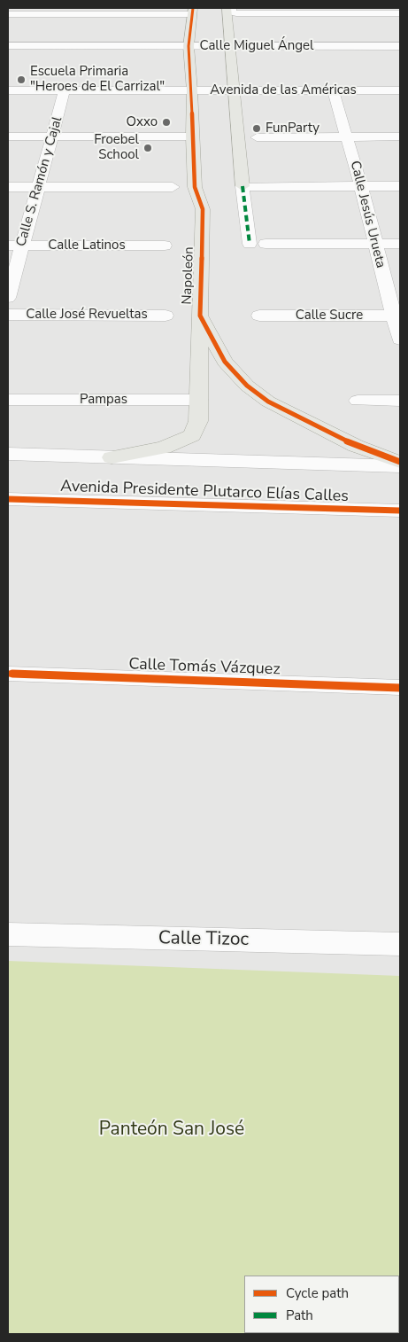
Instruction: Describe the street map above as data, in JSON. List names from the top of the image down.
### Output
{
  "streets": {
    "main road": ["Napoleón"],
    "street": [
      "Calle Miguel Ángel",
      "Avenida de las Américas",
      "Calle S. Ramón y Cajal",
      "Calle Jesús Urueta",
      "Calle Latinos",
      "Calle José Revueltas",
      "Calle Sucre",
      "Pampas",
      "Avenida Presidente Plutarco Elías Calles",
      "Calle Tomás Vázquez",
      "Calle Tizoc"
    ]
  },
  "crossings": [
    ["Calle Miguel Ángel", "Napoleón"],
    ["Avenida de las Américas", "Calle S. Ramón y Cajal"],
    ["Avenida de las Américas", "Calle Jesús Urueta"],
    ["Avenida de las Américas", "Napoleón"],
    ["Calle S. Ramón y Cajal", "Calle Latinos"],
    ["Calle Jesús Urueta", "Calle Sucre"]
  ],
  "parks": ["Panteón San José"],
  "places": [
    "Escuela Primaria \"Heroes de El Carrizal\"",
    "Oxxo",
    "FunParty",
    "Froebel School"
  ],
  "legend": ["Cycle path", "Path"]
}
